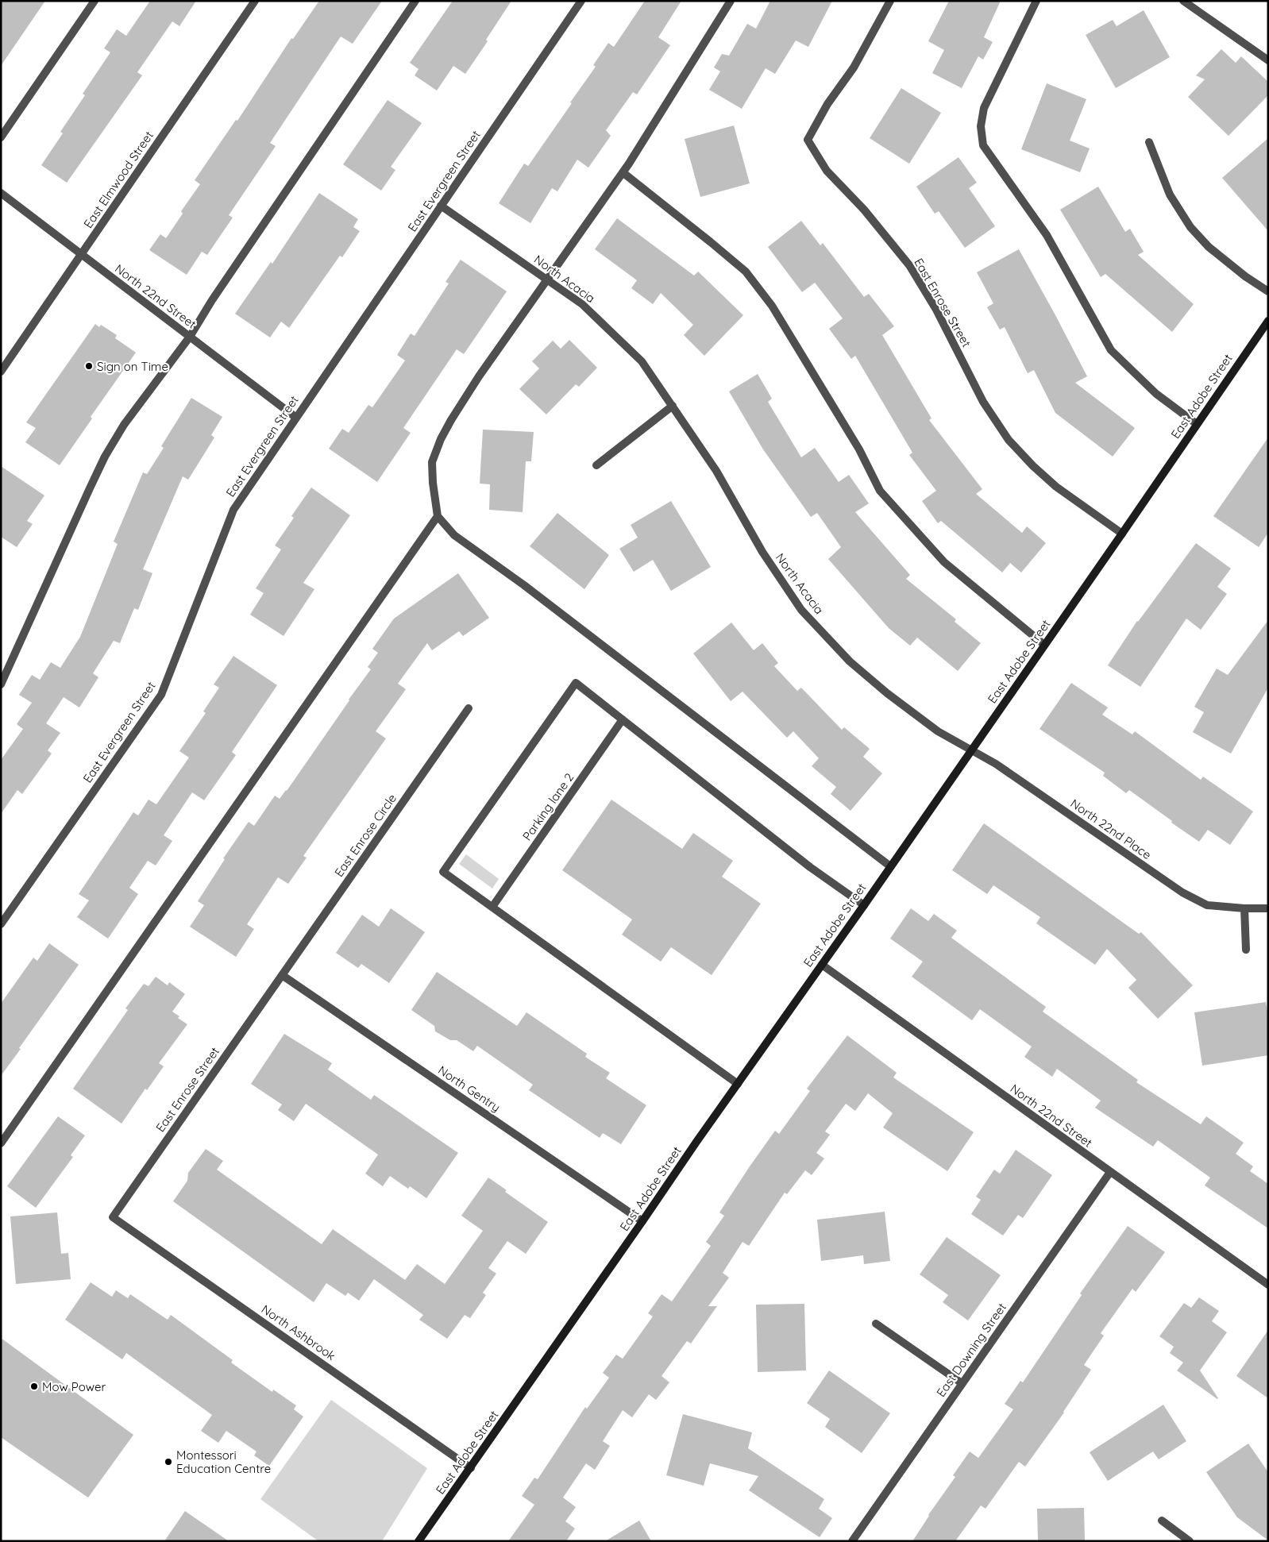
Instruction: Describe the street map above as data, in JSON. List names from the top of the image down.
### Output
{
  "streets": {
    "street": [
      "East Elmwood Street",
      "East Evergreen Street",
      "North Acacia",
      "North 22nd Street",
      "East Enrose Street",
      "East Adobe Street",
      "Parking lane 2",
      "North 22nd Place",
      "East Enrose Circle",
      "North Gentry",
      "North Ashbrook",
      "East Downing Street"
    ]
  },
  "crossings": [
    ["East Elmwood Street", "North 22nd Street"],
    ["East Evergreen Street", "North Acacia"],
    ["East Evergreen Street", "North 22nd Street"],
    ["North Acacia", "East Adobe Street"],
    ["North Acacia", "North 22nd Place"],
    ["North 22nd Street", "East Adobe Street"],
    ["North 22nd Street", "East Downing Street"],
    ["East Enrose Street", "East Adobe Street"],
    ["East Enrose Street", "East Enrose Circle"],
    ["East Enrose Street", "North Gentry"],
    ["East Enrose Street", "North Ashbrook"],
    ["East Adobe Street", "North 22nd Place"],
    ["East Adobe Street", "North Gentry"],
    ["East Adobe Street", "North Ashbrook"],
    ["East Enrose Circle", "North Gentry"]
  ],
  "places": ["Sign on Time", "Mow Power", "Montessori Education Centre"]
}
